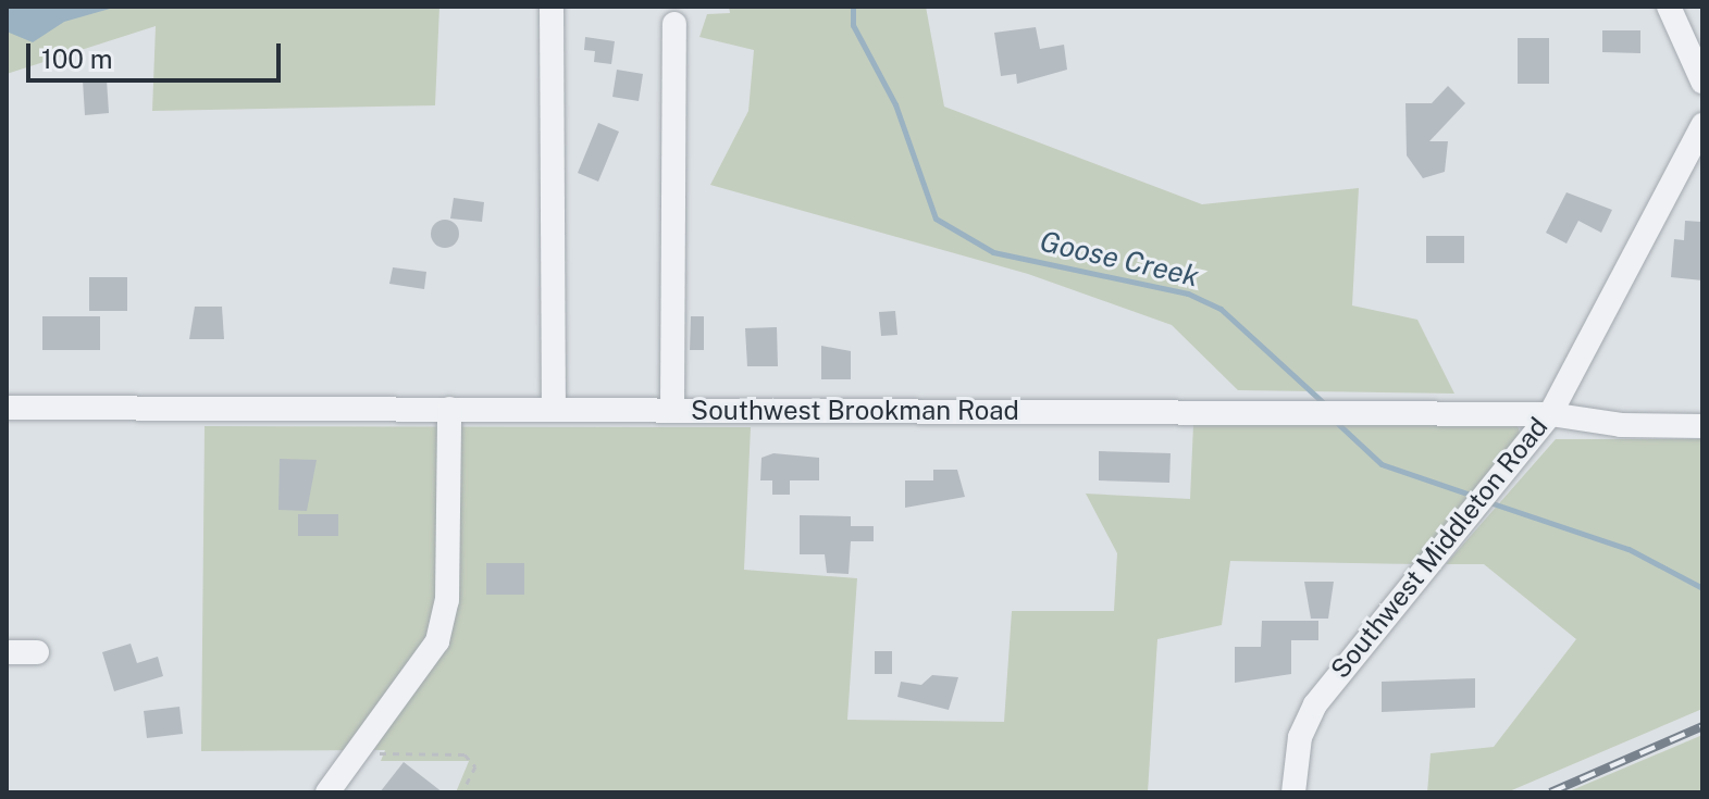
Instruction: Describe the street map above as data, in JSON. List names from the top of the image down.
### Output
{
  "streets": {
    "street": ["Southwest Brookman Road", "Southwest Middleton Road"]
  },
  "crossings": [
    ["Southwest Brookman Road", "Southwest Middleton Road"]
  ],
  "water": ["Goose Creek"],
  "scale_bar": "100 m"
}
